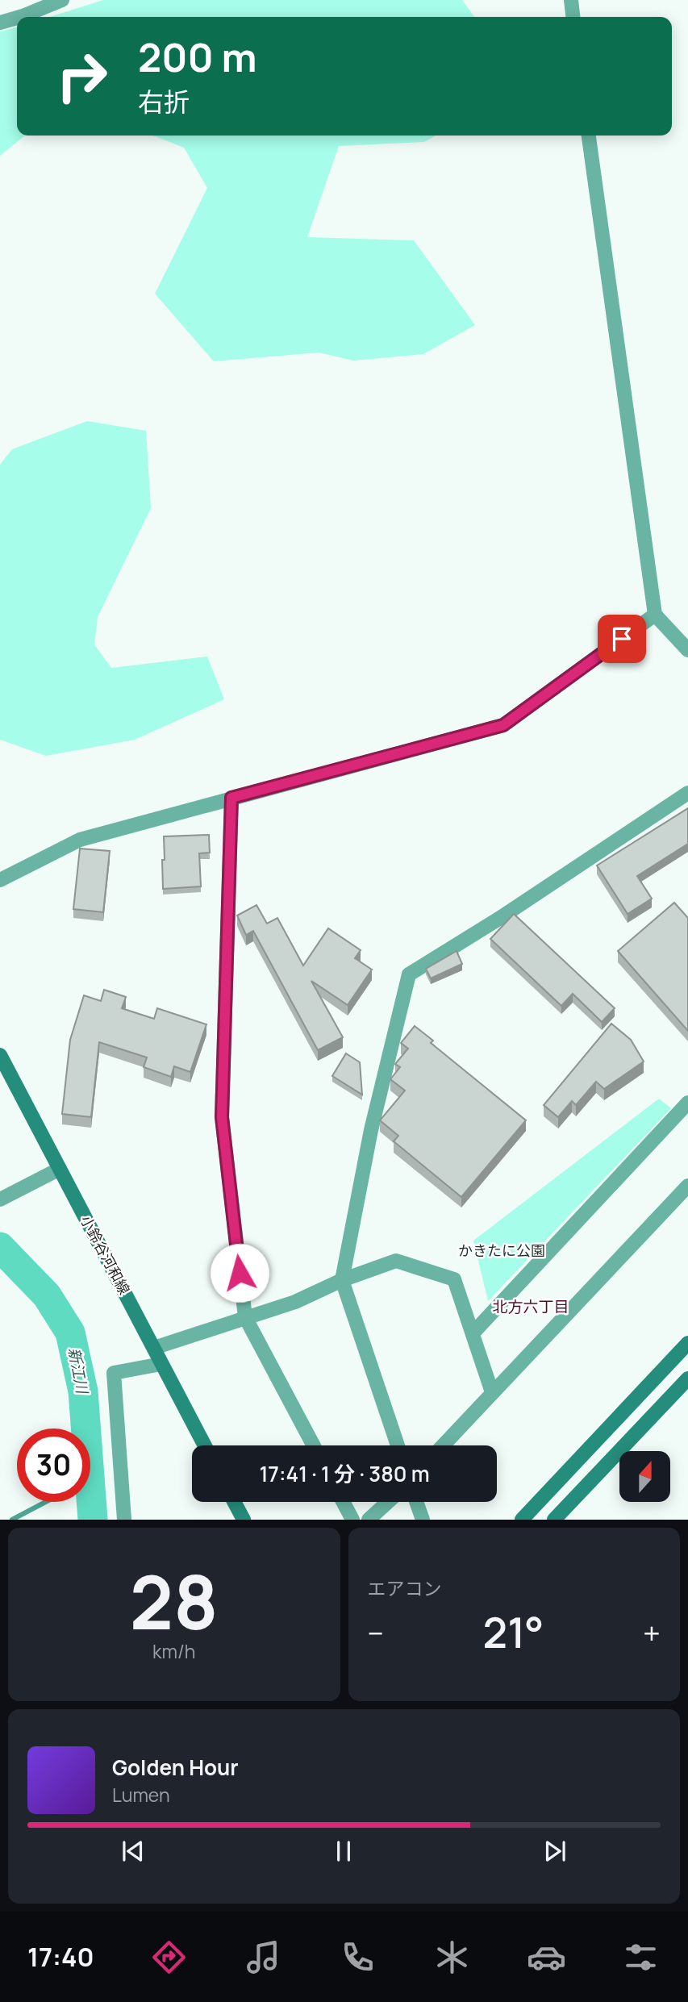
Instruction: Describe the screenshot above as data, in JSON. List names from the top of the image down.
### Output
{
  "streets": {
    "main road": ["小鈴谷河和線"]
  },
  "districts": ["北方六丁目"],
  "water": ["新江川"],
  "parks": ["かきたに公園"],
  "north": "top",
  "page": {
    "turn": ["200 m", "右折"],
    "limit": "30",
    "trip": "17:41 · 1 分 · 380 m",
    "tile": [
      ["28", "km/h"],
      "エアコン"
    ],
    "heat": ["−", "21°", "+"],
    "song": ["Golden Hour", "Lumen"],
    "tabs": "17:40"
  }
}
